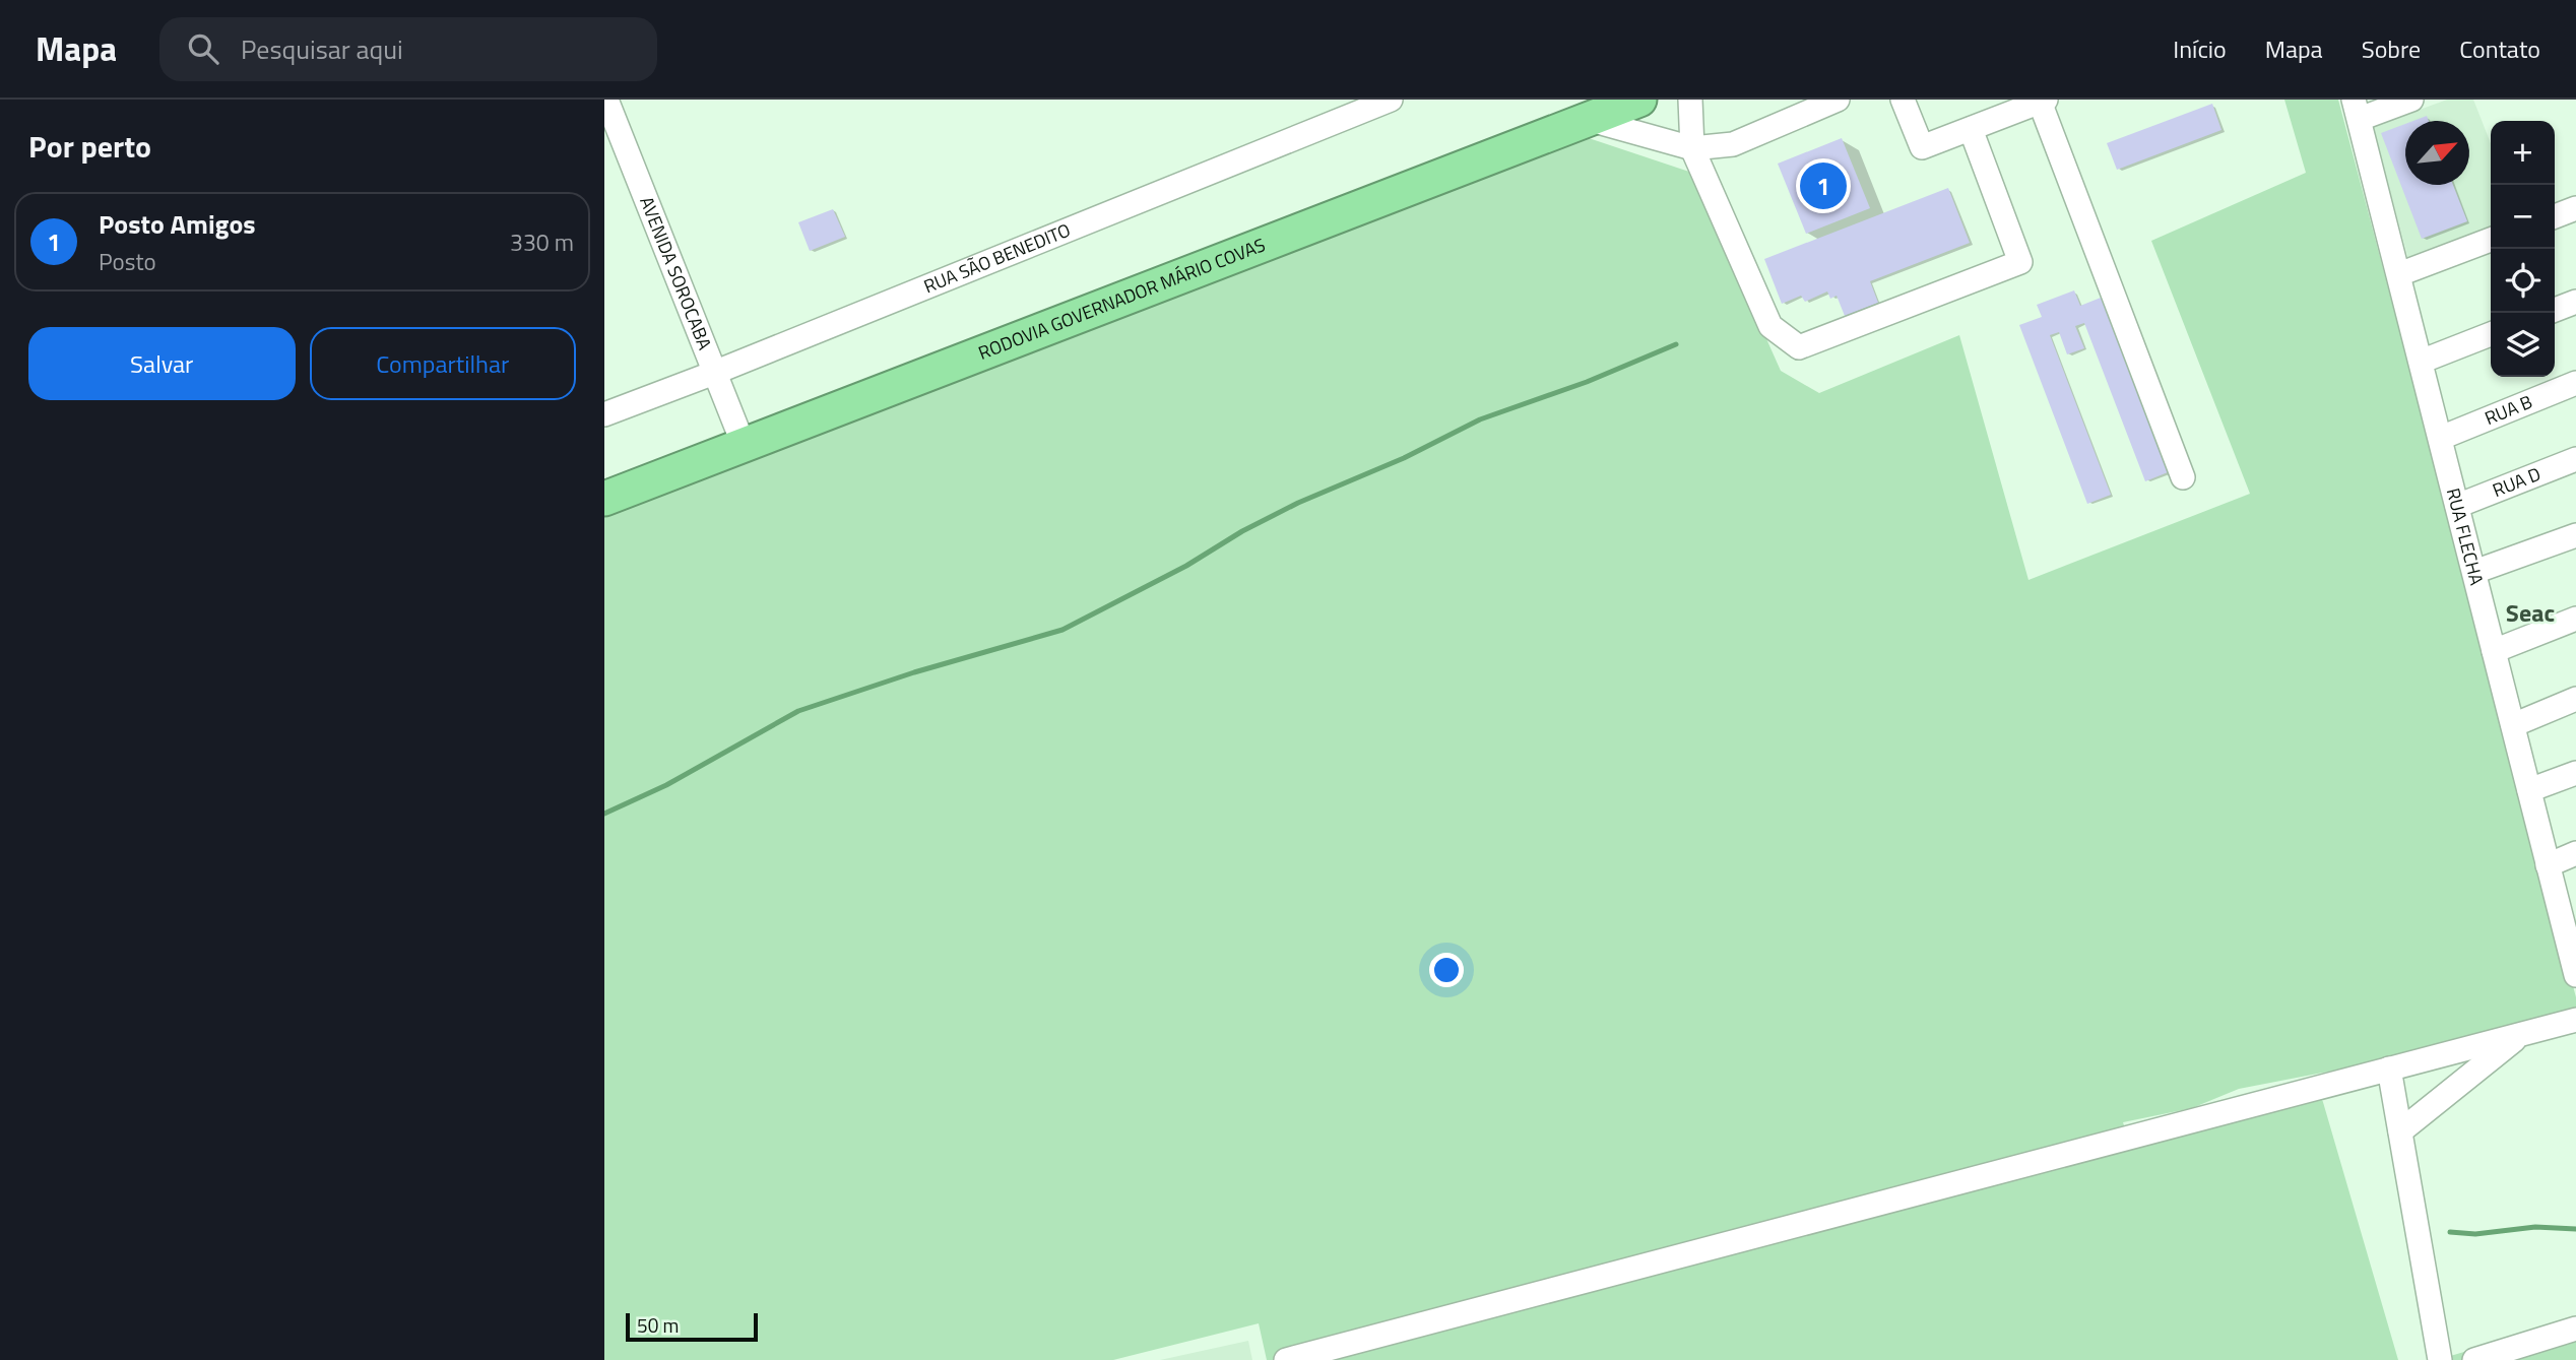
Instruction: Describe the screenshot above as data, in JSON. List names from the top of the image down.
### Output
{
  "streets": {
    "highway": ["RODOVIA GOVERNADOR MÁRIO COVAS"],
    "street": [
      "RUA SÃO BENEDITO",
      "AVENIDA SOROCABA",
      "RUA B",
      "RUA D",
      "RUA FLECHA"
    ]
  },
  "crossings": [
    ["RUA SÃO BENEDITO", "AVENIDA SOROCABA"],
    ["AVENIDA SOROCABA", "RODOVIA GOVERNADOR MÁRIO COVAS"],
    ["RUA B", "RUA FLECHA"],
    ["RUA D", "RUA FLECHA"]
  ],
  "districts": ["Seac"],
  "scale_bar": "50 m",
  "north": "top right",
  "page": {
    "header": "Mapa",
    "search": "Pesquisar aqui",
    "nav": [
      "Início",
      "Mapa",
      "Sobre",
      "Contato"
    ],
    "heading": "Por perto",
    "map_buttons": ["+", "−"],
    "pins": "1",
    "list": [
      {
        "mark": "1",
        "name": "Posto Amigos",
        "note": "Posto",
        "value": "330 m"
      }
    ],
    "buttons": ["Salvar", "Compartilhar"],
    "scale": "50 m"
  }
}
